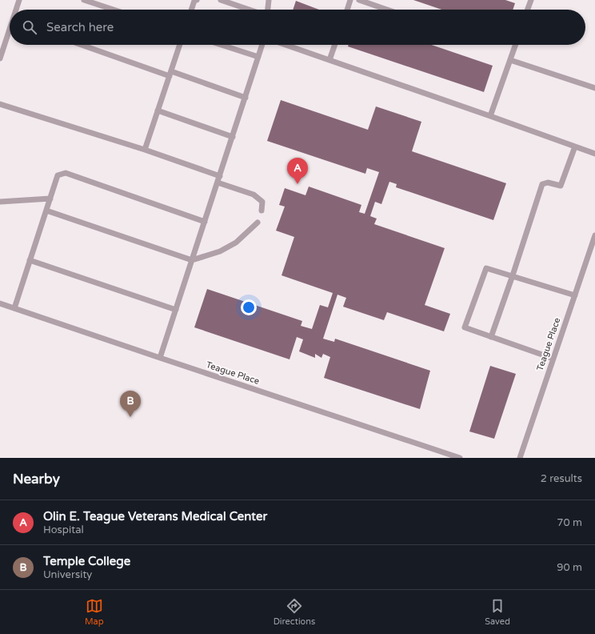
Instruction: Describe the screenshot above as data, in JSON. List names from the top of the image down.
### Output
{
  "streets": {
    "lane": ["Teague Place"]
  },
  "page": {
    "search": "Search here",
    "pins": ["A", "B"],
    "heading": ["Nearby", "2 results"],
    "list": [
      {
        "mark": "A",
        "name": "Olin E. Teague Veterans Medical Center",
        "note": "Hospital",
        "value": "70 m"
      },
      {
        "mark": "B",
        "name": "Temple College",
        "note": "University",
        "value": "90 m"
      }
    ],
    "nav": ["Map", "Directions", "Saved"]
  }
}
